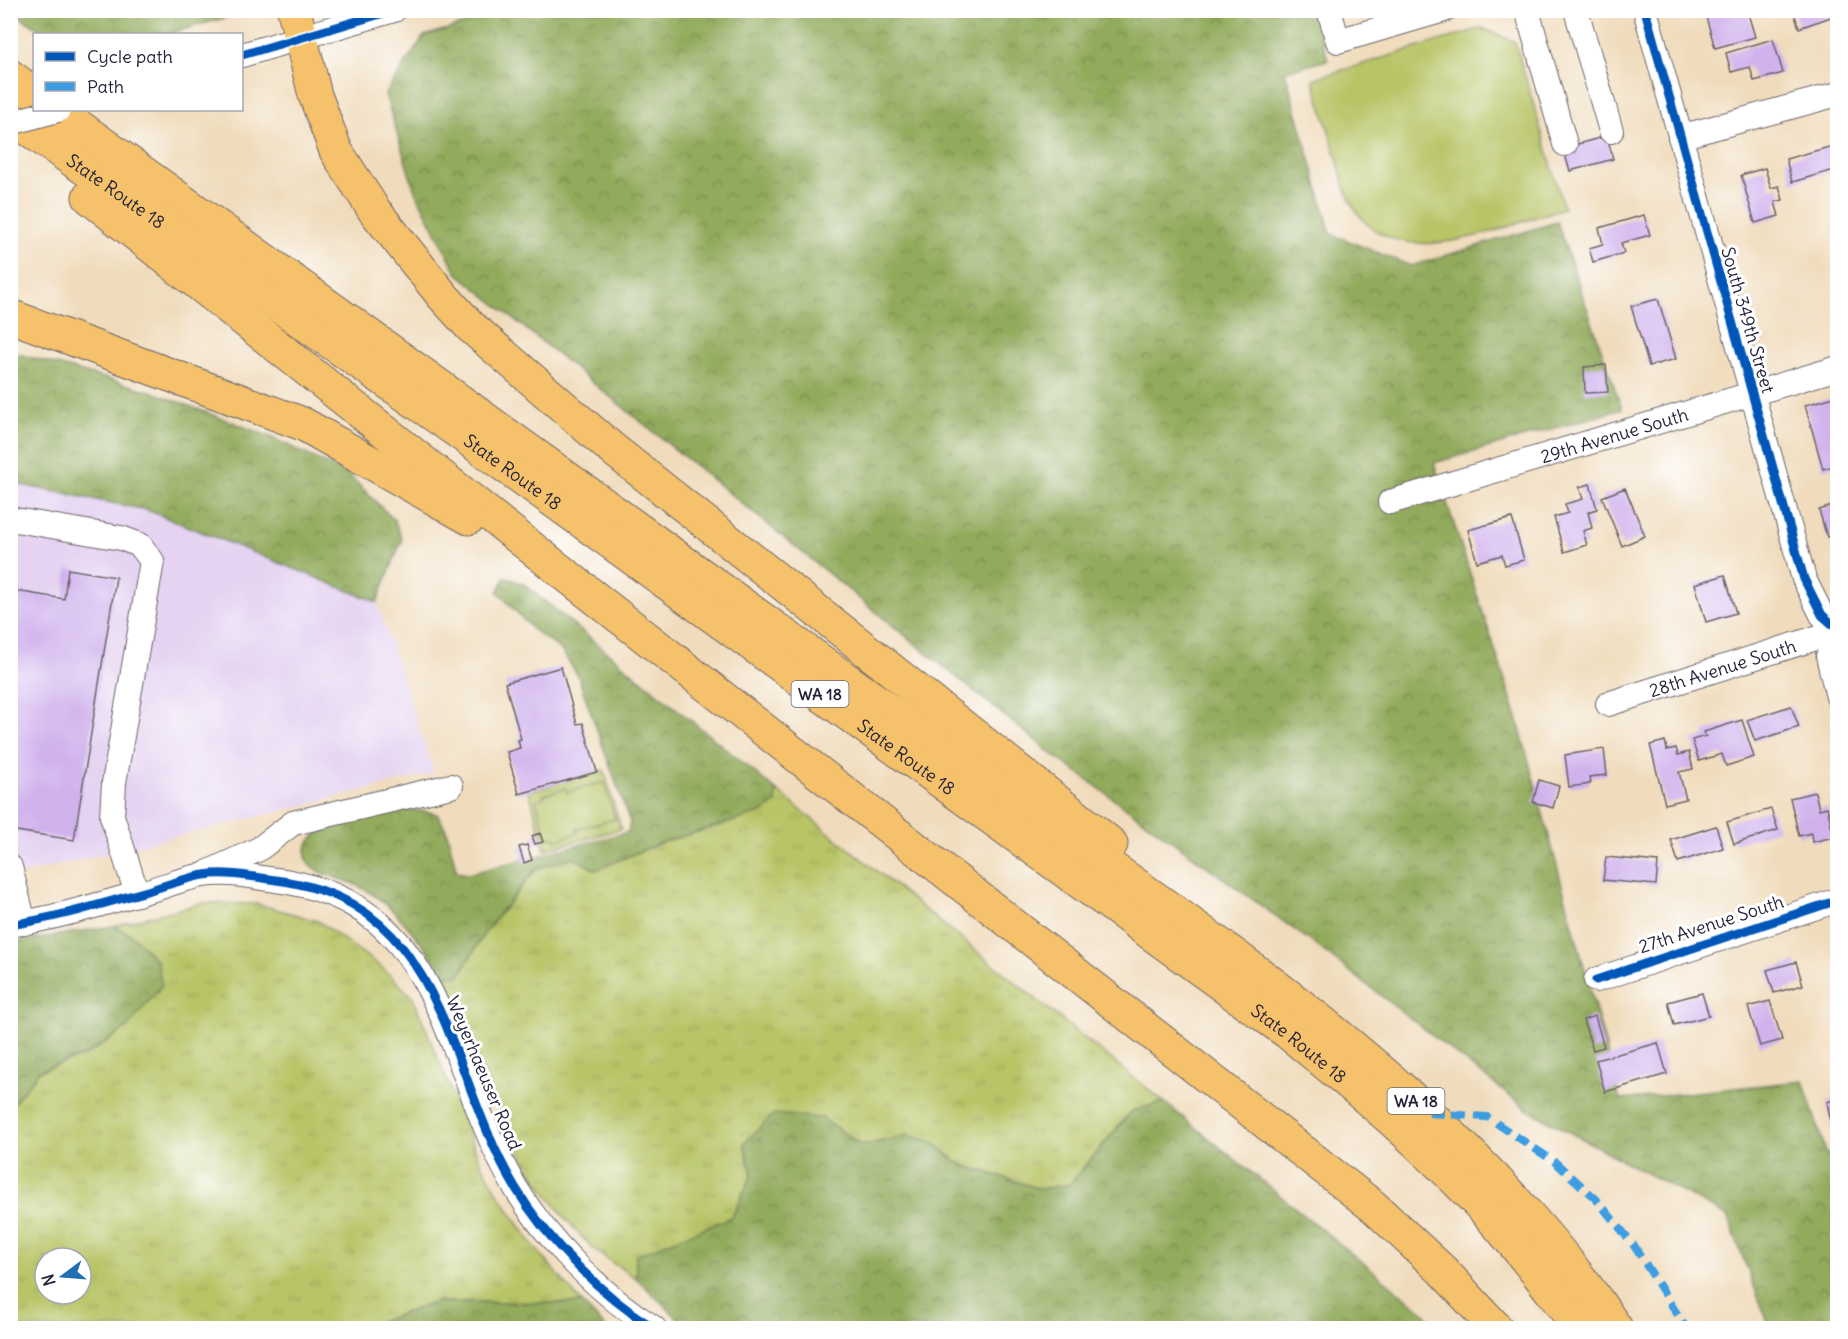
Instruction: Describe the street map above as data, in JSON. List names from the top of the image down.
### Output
{
  "streets": {
    "highway": ["State Route 18", "WA 18"],
    "street": [
      "South 349th Street",
      "29th Avenue South",
      "28th Avenue South",
      "27th Avenue South",
      "Weyerhaeuser Road"
    ]
  },
  "crossings": [
    ["South 349th Street", "29th Avenue South"],
    ["South 349th Street", "28th Avenue South"]
  ],
  "legend": ["Cycle path", "Path"],
  "north": "left"
}
